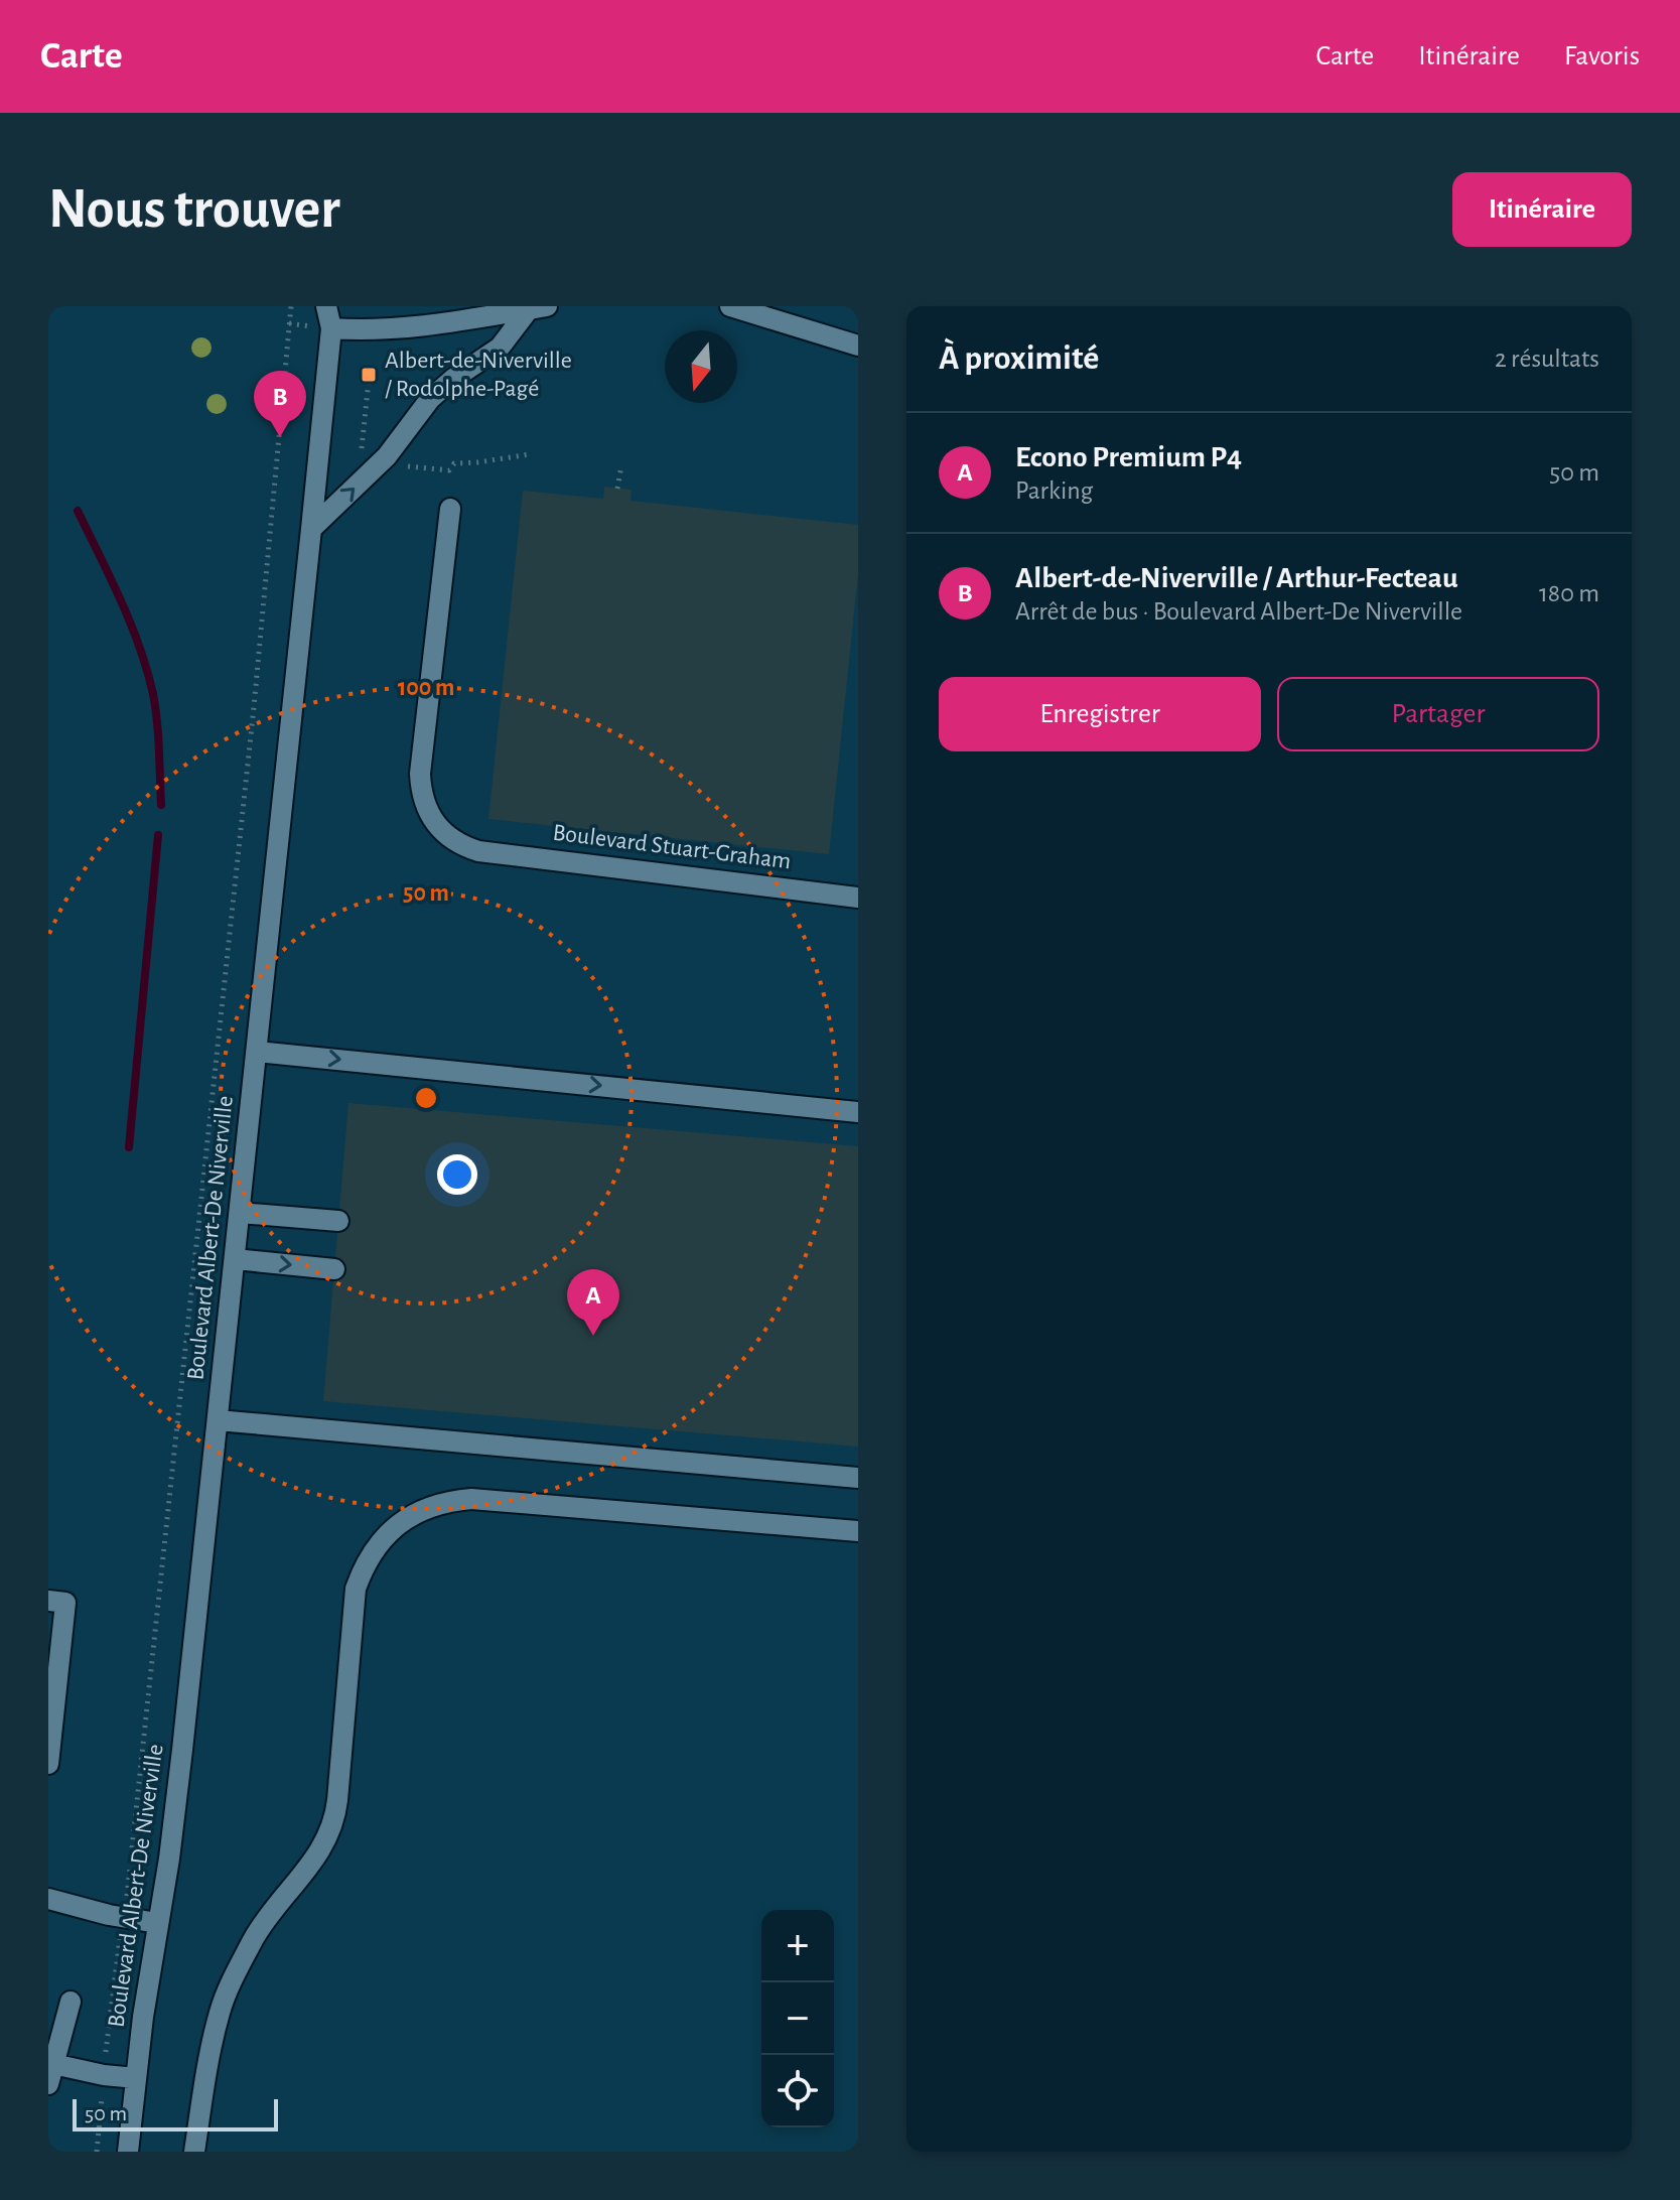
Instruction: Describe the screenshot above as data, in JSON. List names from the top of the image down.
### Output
{
  "streets": {
    "street": ["Boulevard Stuart-Graham", "Boulevard Albert-De Niverville"]
  },
  "places": {
    "transit": ["Albert-de-Niverville / Rodolphe-Pagé"]
  },
  "scale_bar": "50 m",
  "north": "bottom",
  "page": {
    "header": "Carte",
    "nav": ["Carte", "Itinéraire", "Favoris"],
    "buttons": [
      "Itinéraire",
      ["Enregistrer", "Partager"]
    ],
    "title": "Nous trouver",
    "heading": ["À proximité", "2 résultats"],
    "pins": ["B", "A"],
    "list": [
      {
        "mark": "A",
        "name": "Econo Premium P4",
        "note": "Parking",
        "value": "50 m"
      },
      {
        "mark": "B",
        "name": "Albert-de-Niverville / Arthur-Fecteau",
        "note": "Arrêt de bus · Boulevard Albert-De Niverville",
        "value": "180 m"
      }
    ],
    "map_buttons": ["+", "−"],
    "scale": "50 m"
  },
  "rings": ["100 m", "50 m"]
}
